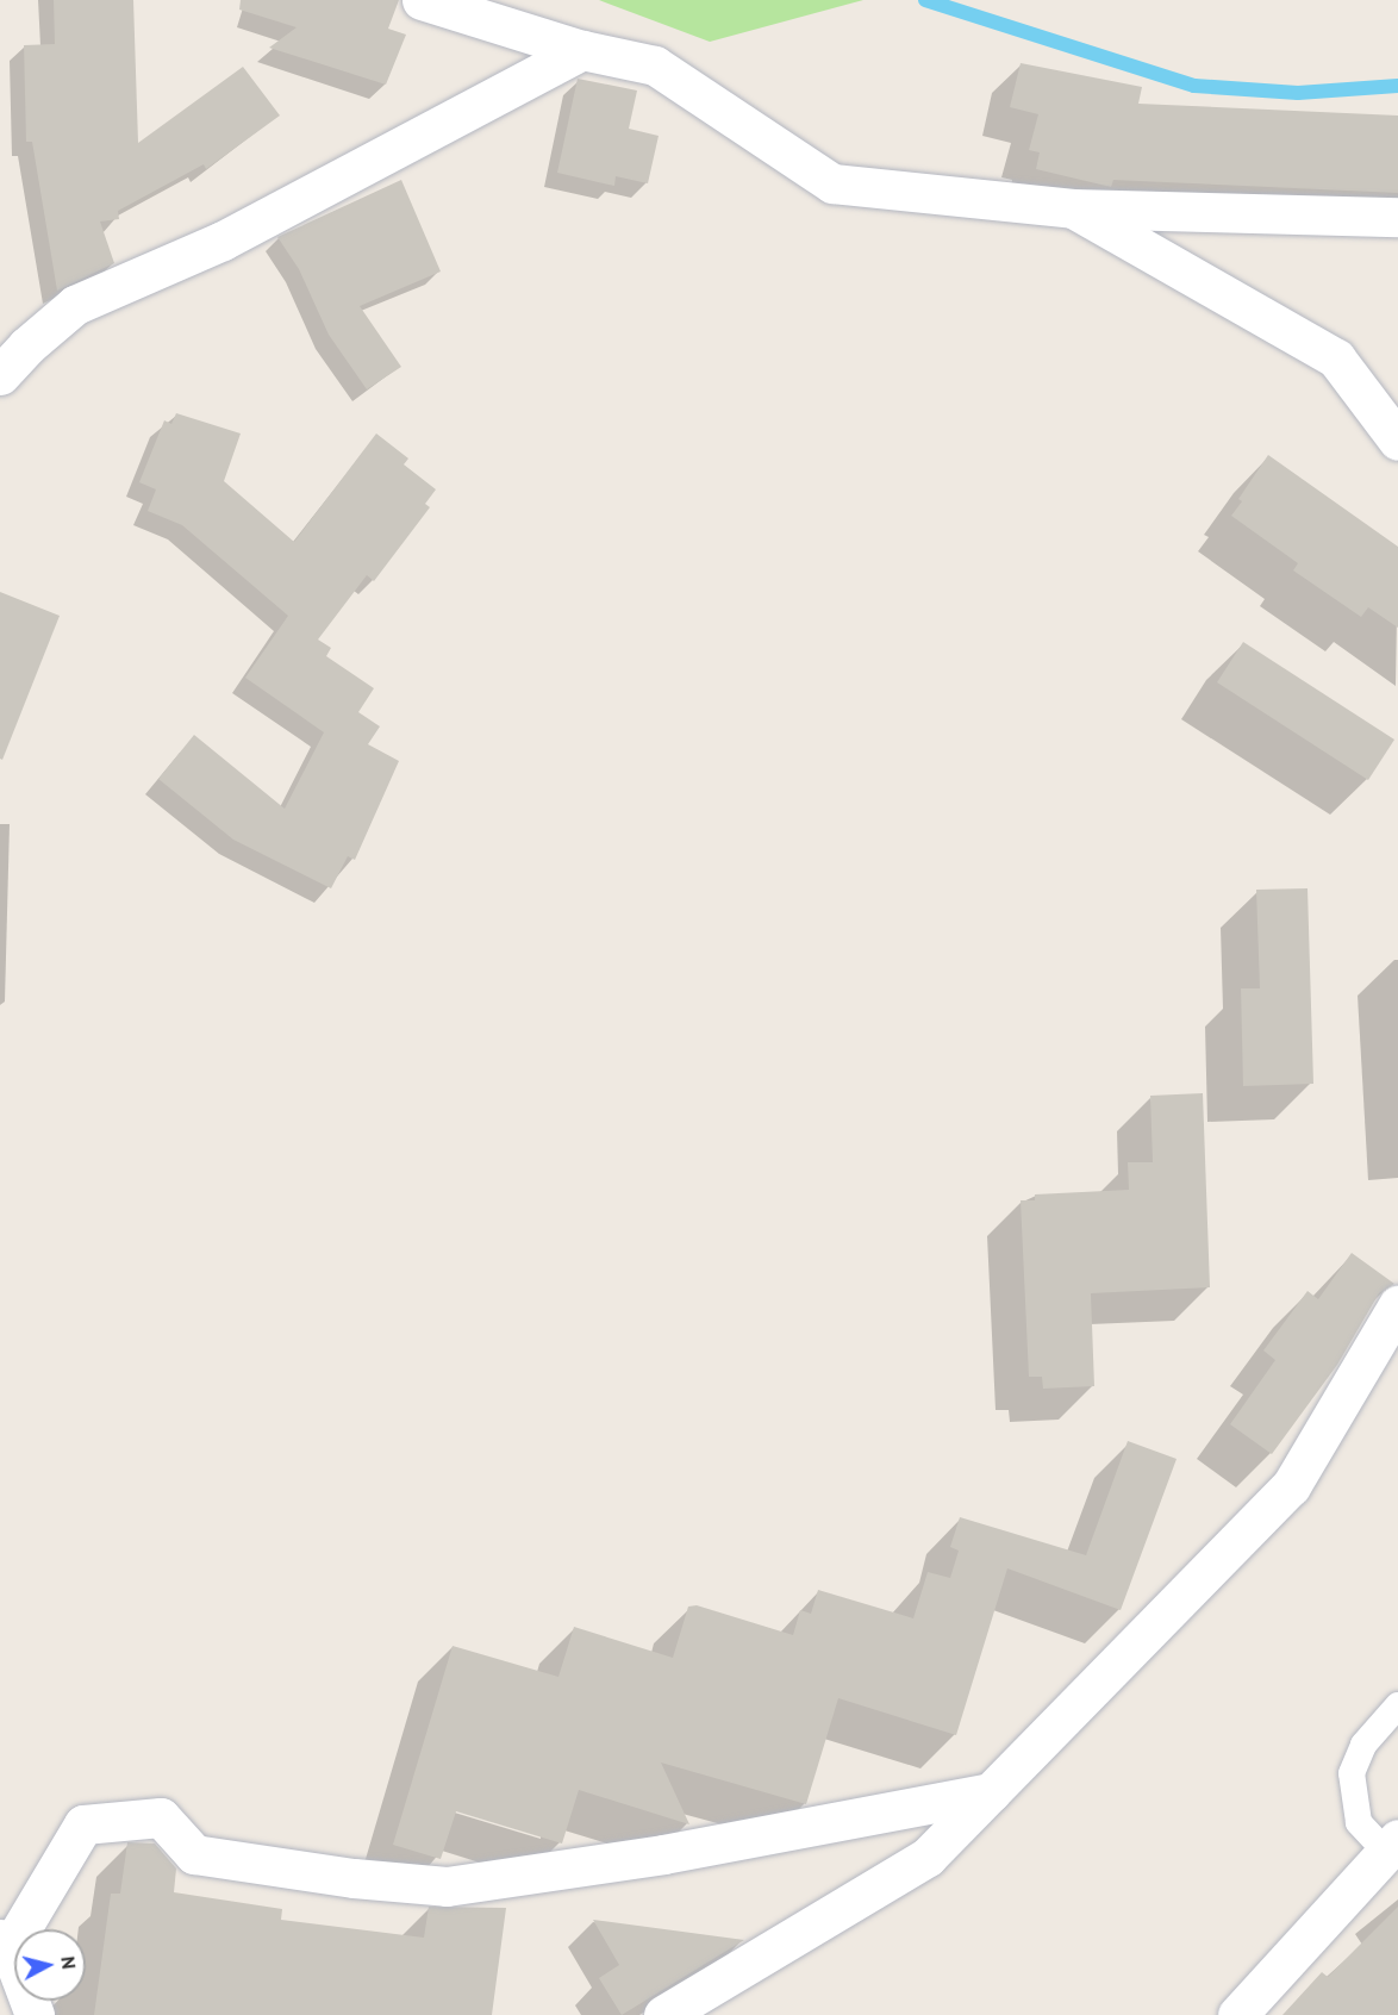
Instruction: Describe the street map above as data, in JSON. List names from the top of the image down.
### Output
{
  "north": "right"
}
